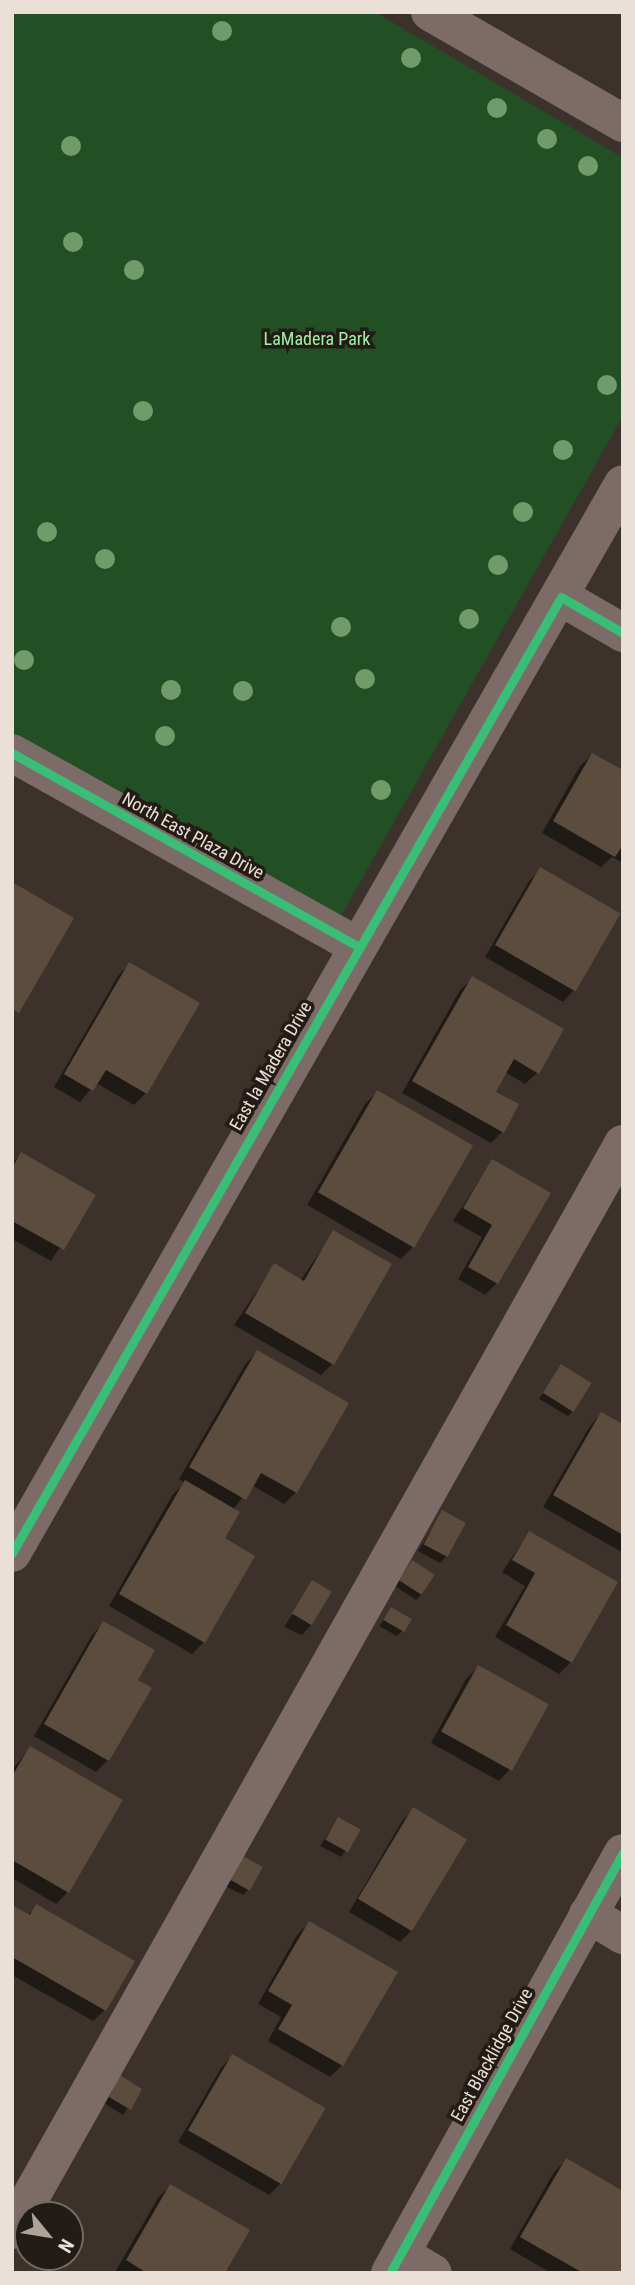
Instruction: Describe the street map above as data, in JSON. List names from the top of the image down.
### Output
{
  "streets": {
    "street": ["North East Plaza Drive", "East la Madera Drive", "East Blacklidge Drive"]
  },
  "crossings": [
    ["North East Plaza Drive", "East la Madera Drive"]
  ],
  "parks": ["LaMadera Park"],
  "north": "bottom right"
}
